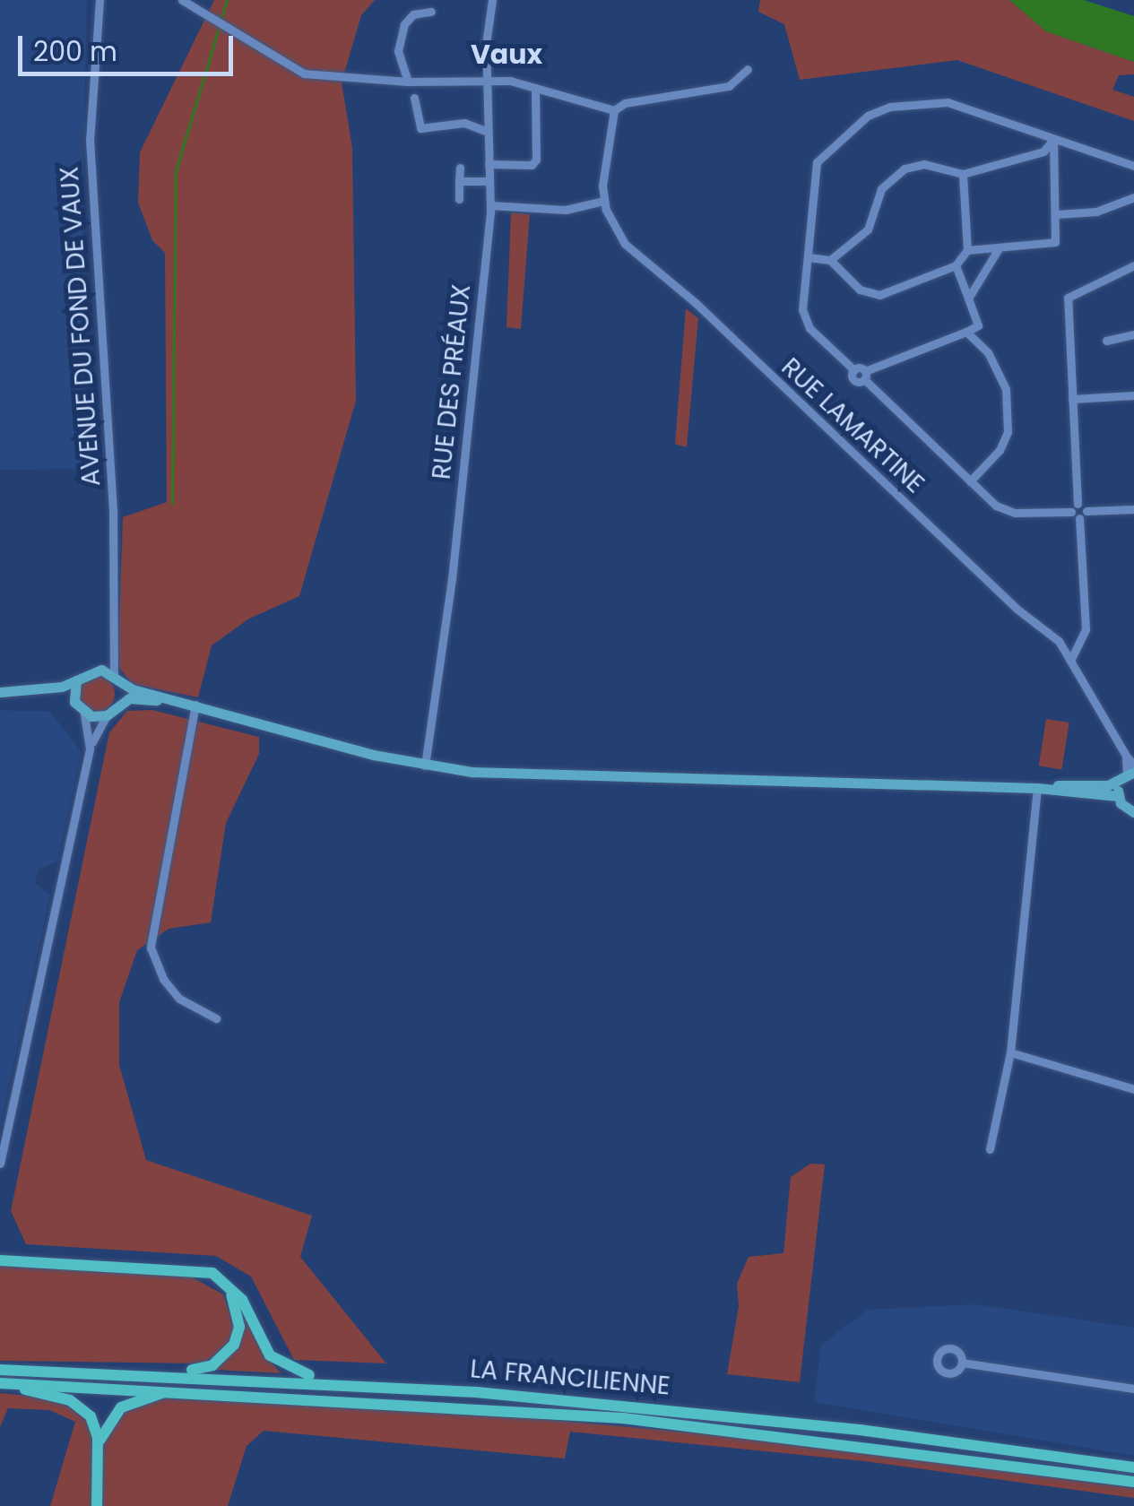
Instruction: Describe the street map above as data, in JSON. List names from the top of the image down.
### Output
{
  "streets": {
    "highway": ["LA FRANCILIENNE"],
    "street": ["AVENUE DU FOND DE VAUX", "RUE DES PRÉAUX", "RUE LAMARTINE"]
  },
  "districts": ["Vaux"],
  "scale_bar": "200 m"
}
